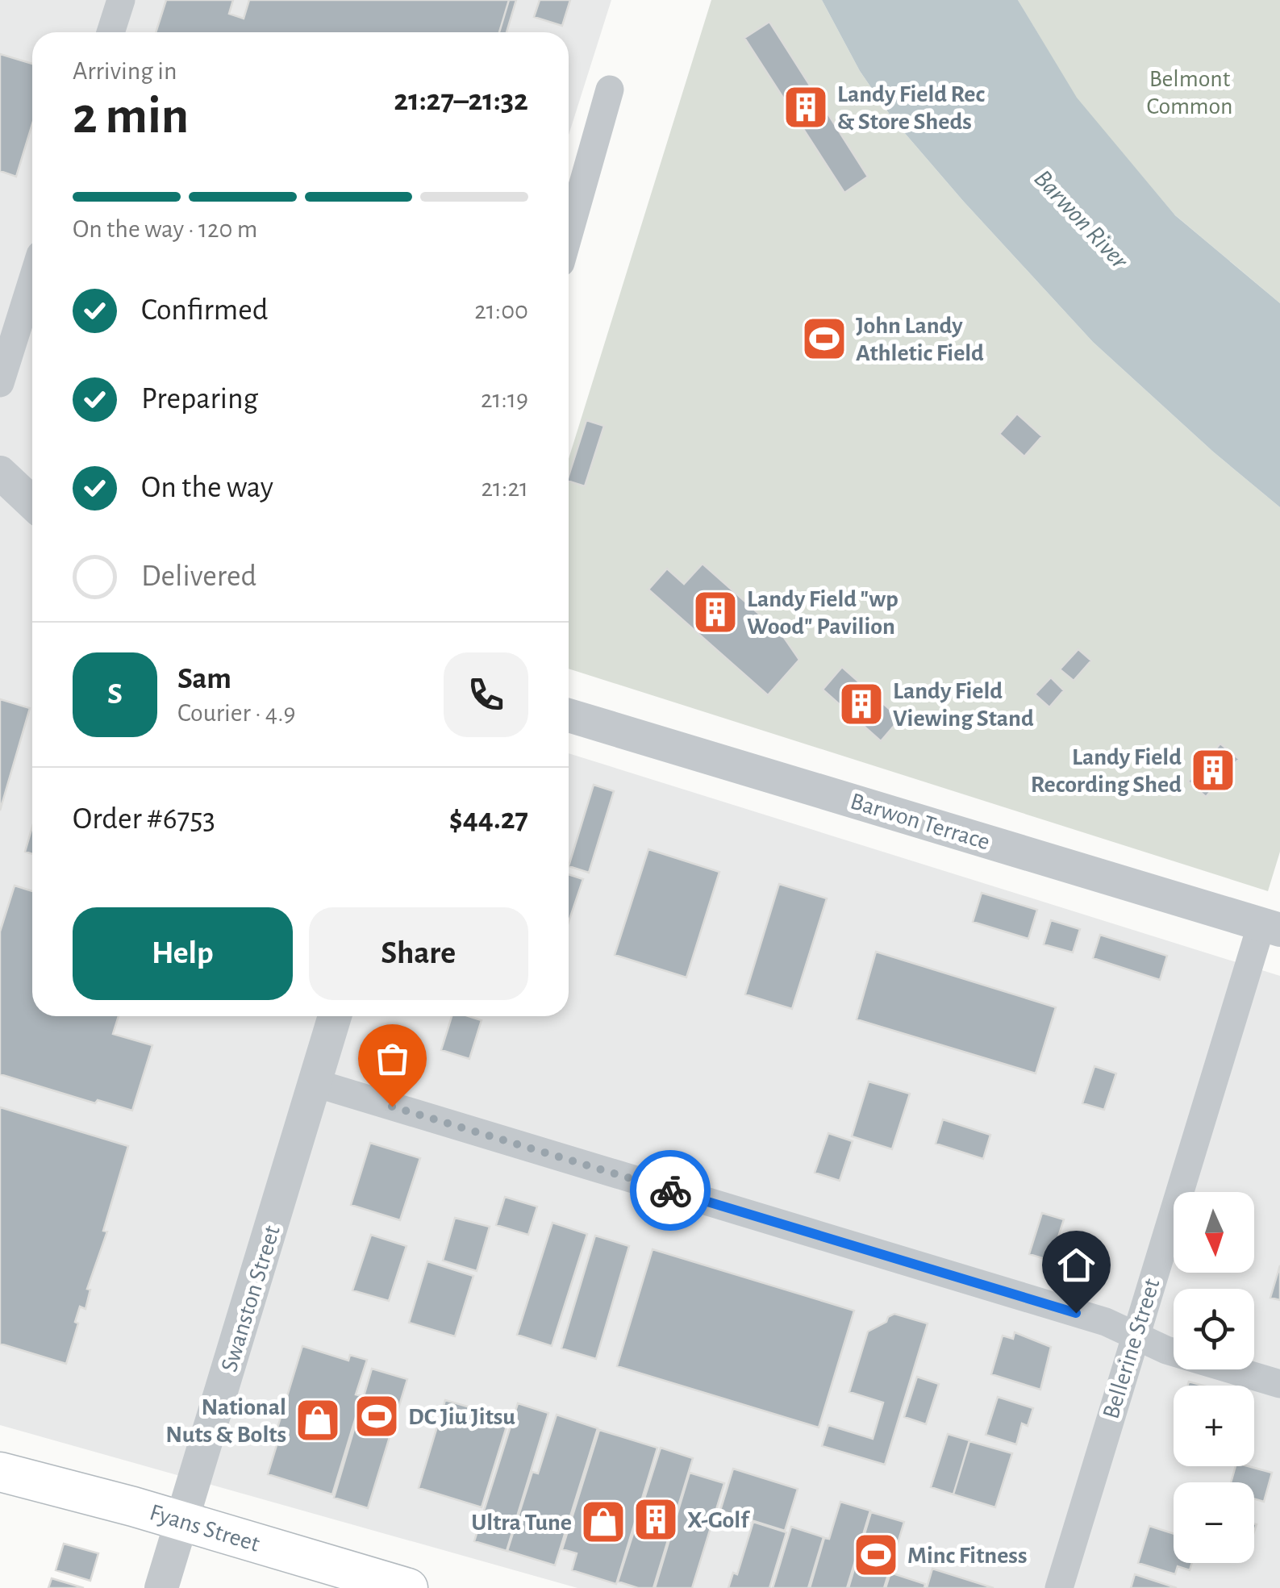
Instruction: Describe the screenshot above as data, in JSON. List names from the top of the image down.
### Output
{
  "streets": {
    "main road": ["Fyans Street"],
    "street": ["Barwon Terrace", "Swanston Street", "Bellerine Street"]
  },
  "crossings": [
    ["Barwon Terrace", "Bellerine Street"],
    ["Swanston Street", "Fyans Street"]
  ],
  "water": ["Barwon River"],
  "parks": ["Belmont Common"],
  "places": {
    "building": [
      "Landy Field Rec & Store Sheds",
      "Landy Field \"wp Wood\" Pavilion",
      "Landy Field Viewing Stand",
      "Landy Field Recording Shed",
      "X-Golf"
    ],
    "sports": ["John Landy Athletic Field", "DC Jiu Jitsu", "Minc Fitness"],
    "shop": ["National Nuts & Bolts", "Ultra Tune"]
  },
  "north": "bottom",
  "page": {
    "heading": ["2 min", "Arriving in", "21:27–21:32"],
    "panel": [
      "Sam",
      "Courier · 4.9",
      "Order #6753",
      "$44.27"
    ],
    "bar": "On the way · 120 m",
    "list": [
      ["Confirmed", "21:00"],
      ["Preparing", "21:19"],
      ["On the way", "21:21"],
      "Delivered"
    ],
    "round": "S",
    "buttons": ["Help", "Share"],
    "map_buttons": ["+", "−"]
  }
}
